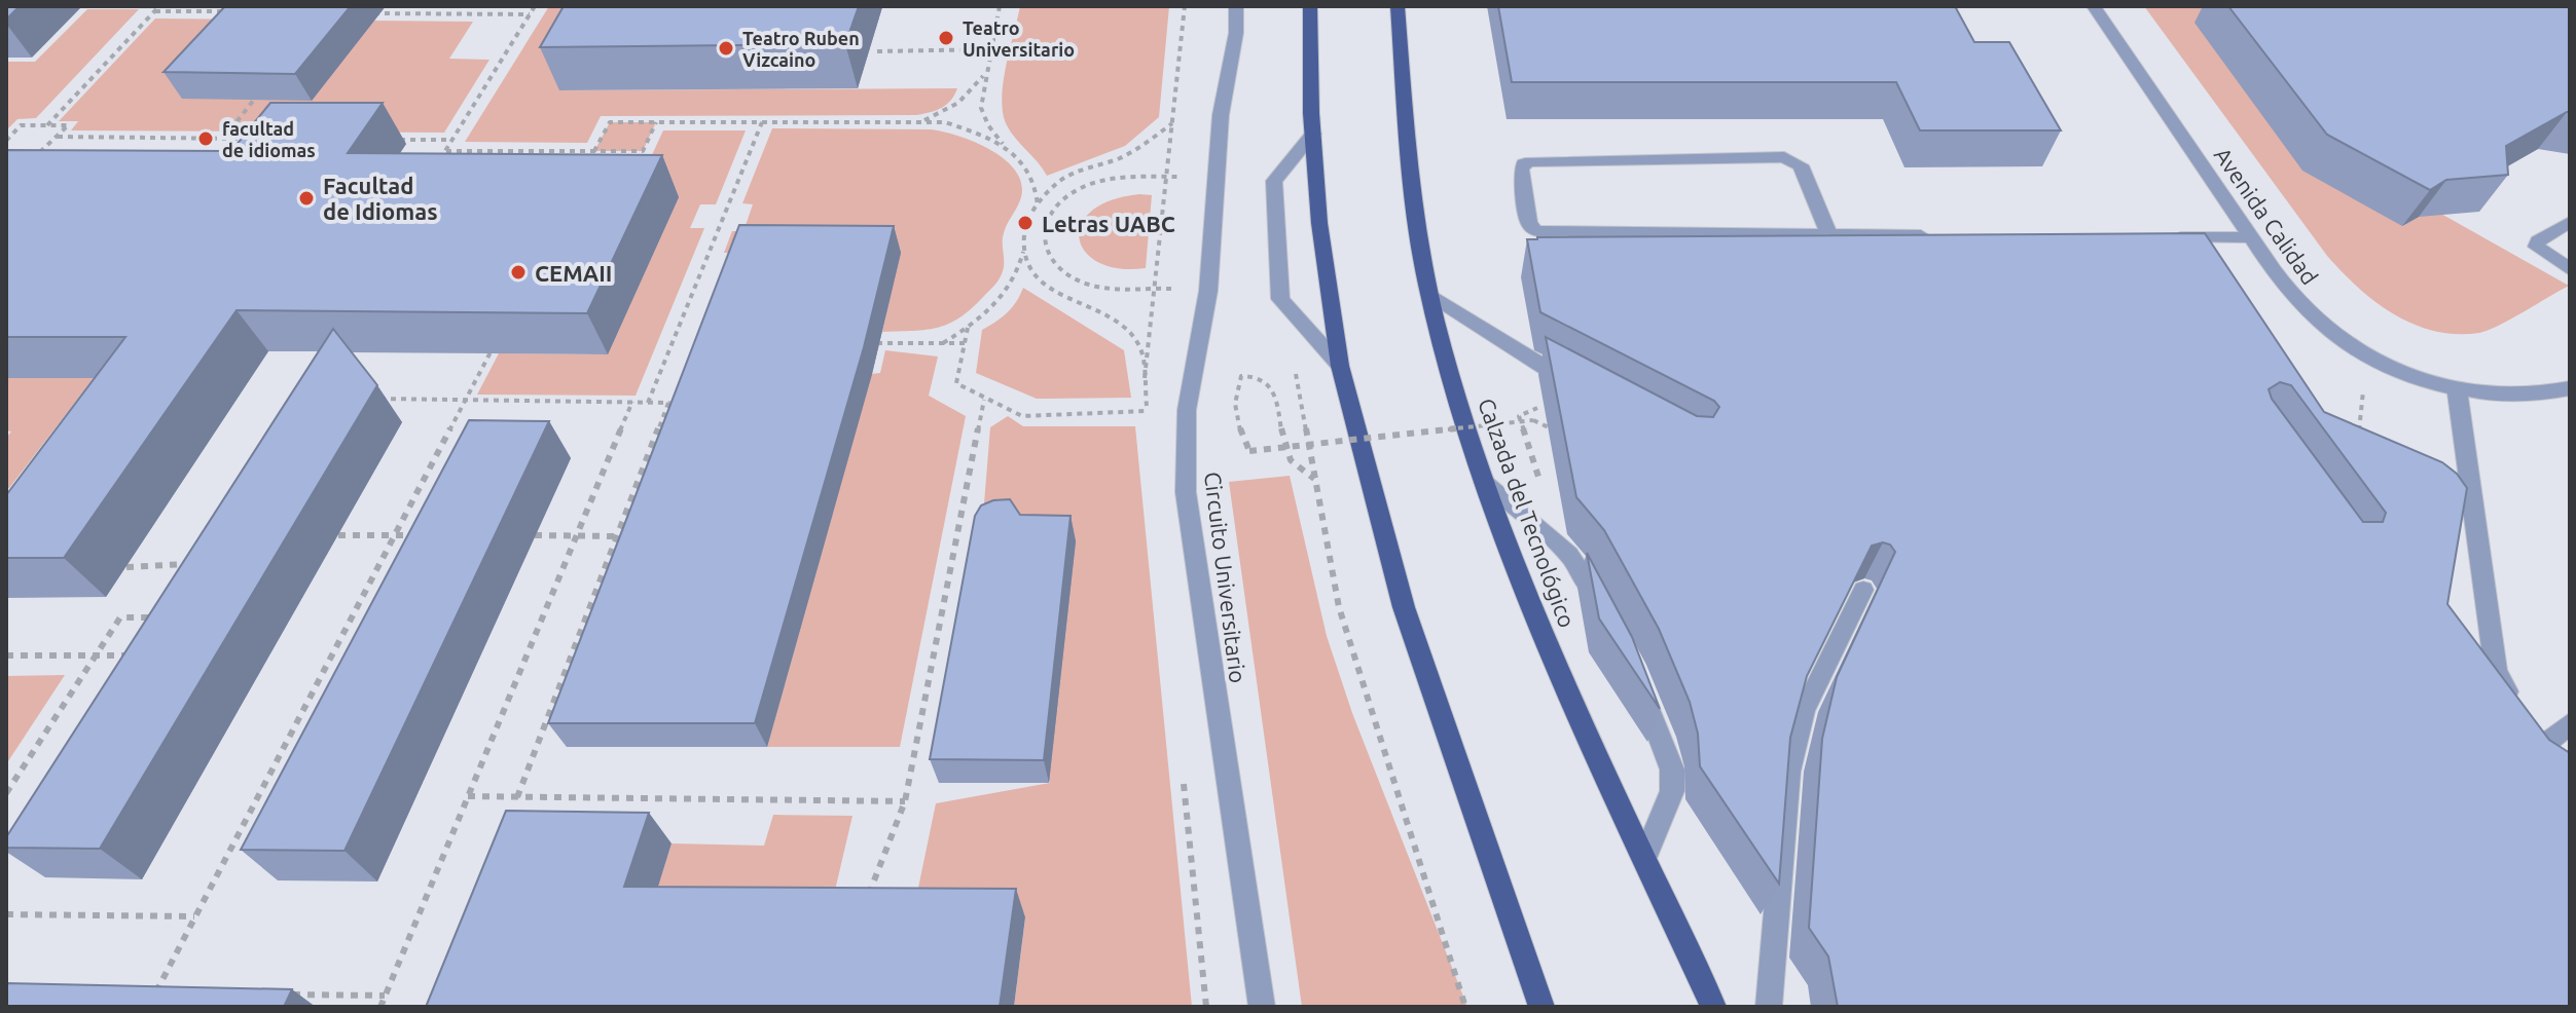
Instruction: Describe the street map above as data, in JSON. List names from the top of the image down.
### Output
{
  "streets": {
    "main road": ["Calzada del Tecnológico"],
    "street": ["Avenida Calidad", "Circuito Universitario"]
  },
  "places": [
    "Teatro Universitario",
    "Teatro Ruben Vizcaino",
    "facultad de idiomas",
    "Facultad de Idiomas",
    "Letras UABC",
    "CEMAII"
  ]
}
